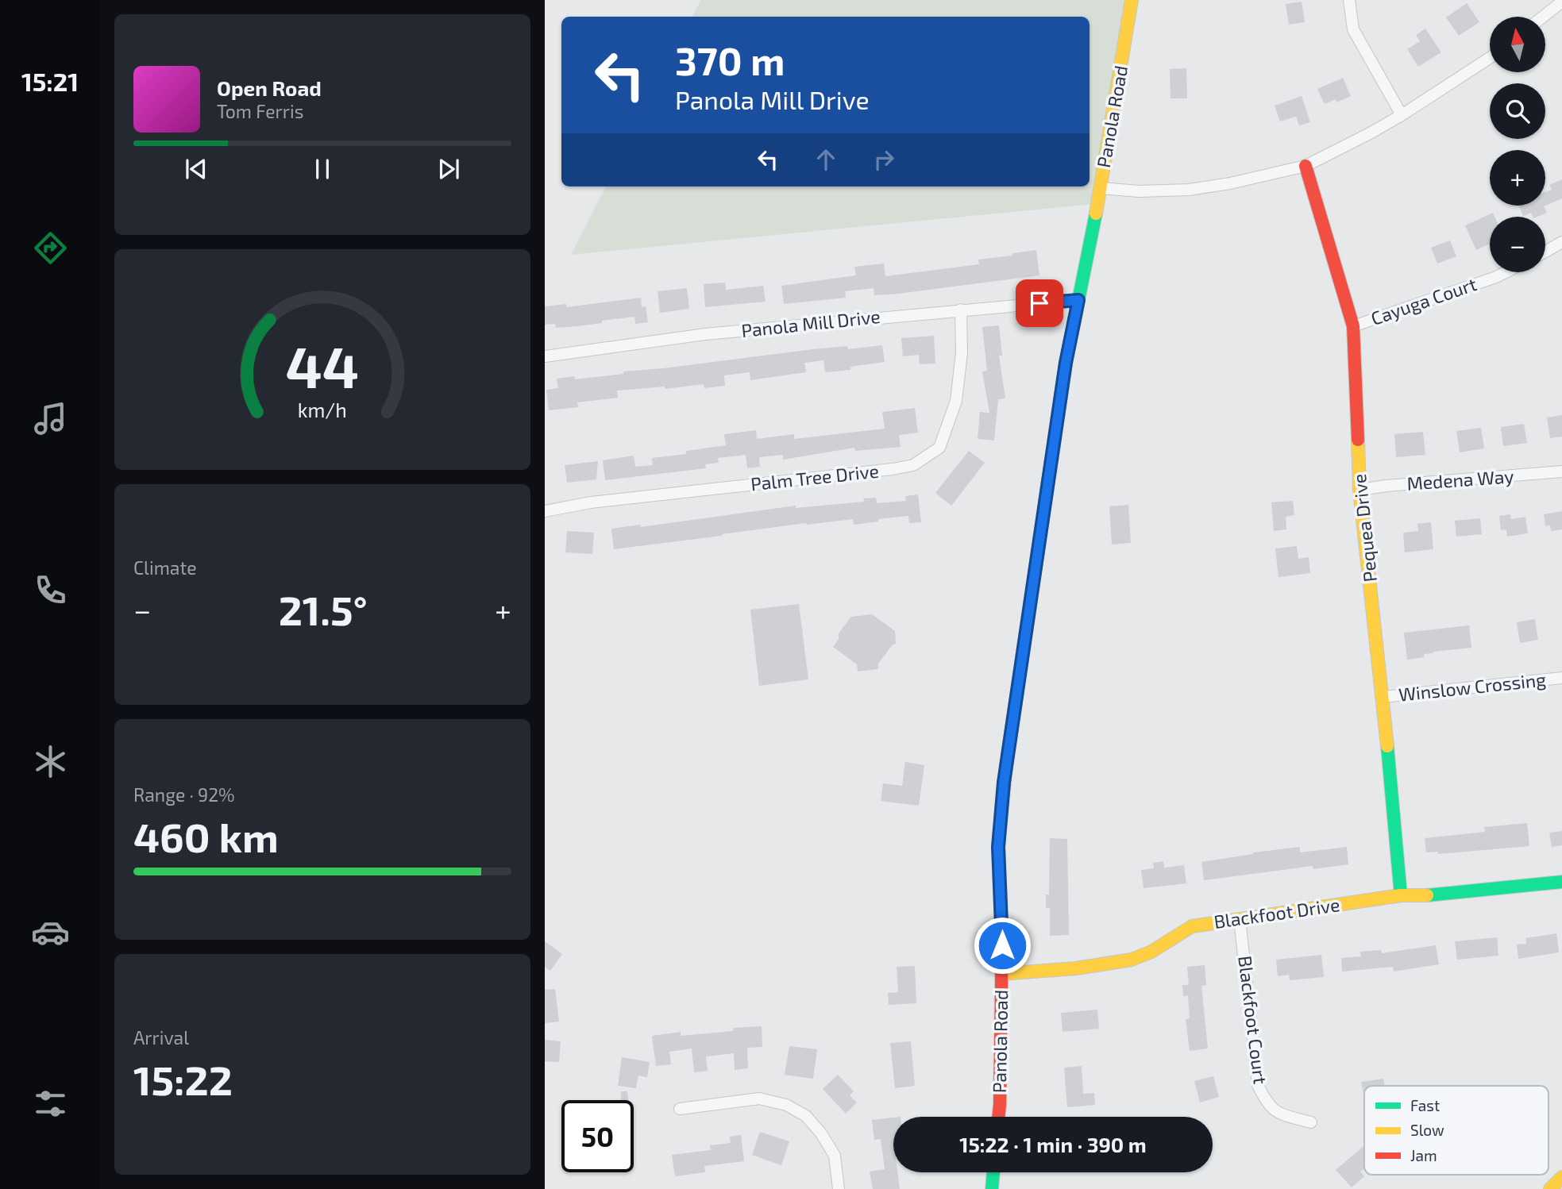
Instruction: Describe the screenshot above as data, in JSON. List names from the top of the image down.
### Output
{
  "streets": {
    "street": [
      "Panola Road",
      "Cayuga Court",
      "Panola Mill Drive",
      "Palm Tree Drive",
      "Medena Way",
      "Pequea Drive",
      "Winslow Crossing",
      "Blackfoot Drive",
      "Blackfoot Court"
    ]
  },
  "crossings": [
    ["Panola Road", "Panola Mill Drive"],
    ["Panola Road", "Blackfoot Drive"],
    ["Cayuga Court", "Pequea Drive"],
    ["Panola Mill Drive", "Palm Tree Drive"],
    ["Medena Way", "Pequea Drive"],
    ["Pequea Drive", "Winslow Crossing"],
    ["Pequea Drive", "Blackfoot Drive"],
    ["Blackfoot Drive", "Blackfoot Court"]
  ],
  "legend": ["Fast", "Slow", "Jam"],
  "north": "top",
  "page": {
    "tabs": "15:21",
    "map_buttons": ["+", "−"],
    "turn": ["370 m", "Panola Mill Drive"],
    "song": ["Open Road", "Tom Ferris"],
    "tile": [
      "Climate",
      ["Range · 92%", "460 km"],
      ["Arrival", "15:22"]
    ],
    "heat": ["−", "21.5°", "+"],
    "limit": "50",
    "trip": "15:22 · 1 min · 390 m",
    "gauge": ["44", "km/h"]
  }
}
